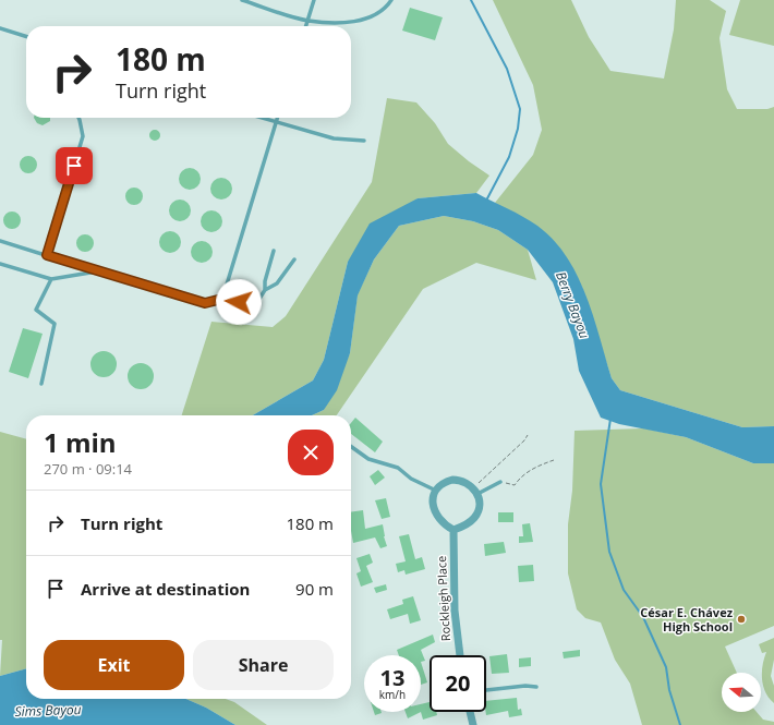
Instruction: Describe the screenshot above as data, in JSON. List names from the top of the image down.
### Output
{
  "streets": {
    "street": ["Rockleigh Place"]
  },
  "water": ["Berry Bayou", "Sims Bayou"],
  "places": ["César E. Chávez High School"],
  "north": "left",
  "page": {
    "turn": ["180 m", "Turn right"],
    "heading": ["1 min", "270 m · 09:14"],
    "list": [
      {
        "name": "Turn right",
        "value": "180 m"
      },
      {
        "name": "Arrive at destination",
        "value": "90 m"
      }
    ],
    "buttons": ["Exit", "Share"],
    "speed": "13 km/h",
    "limit": "20"
  }
}
